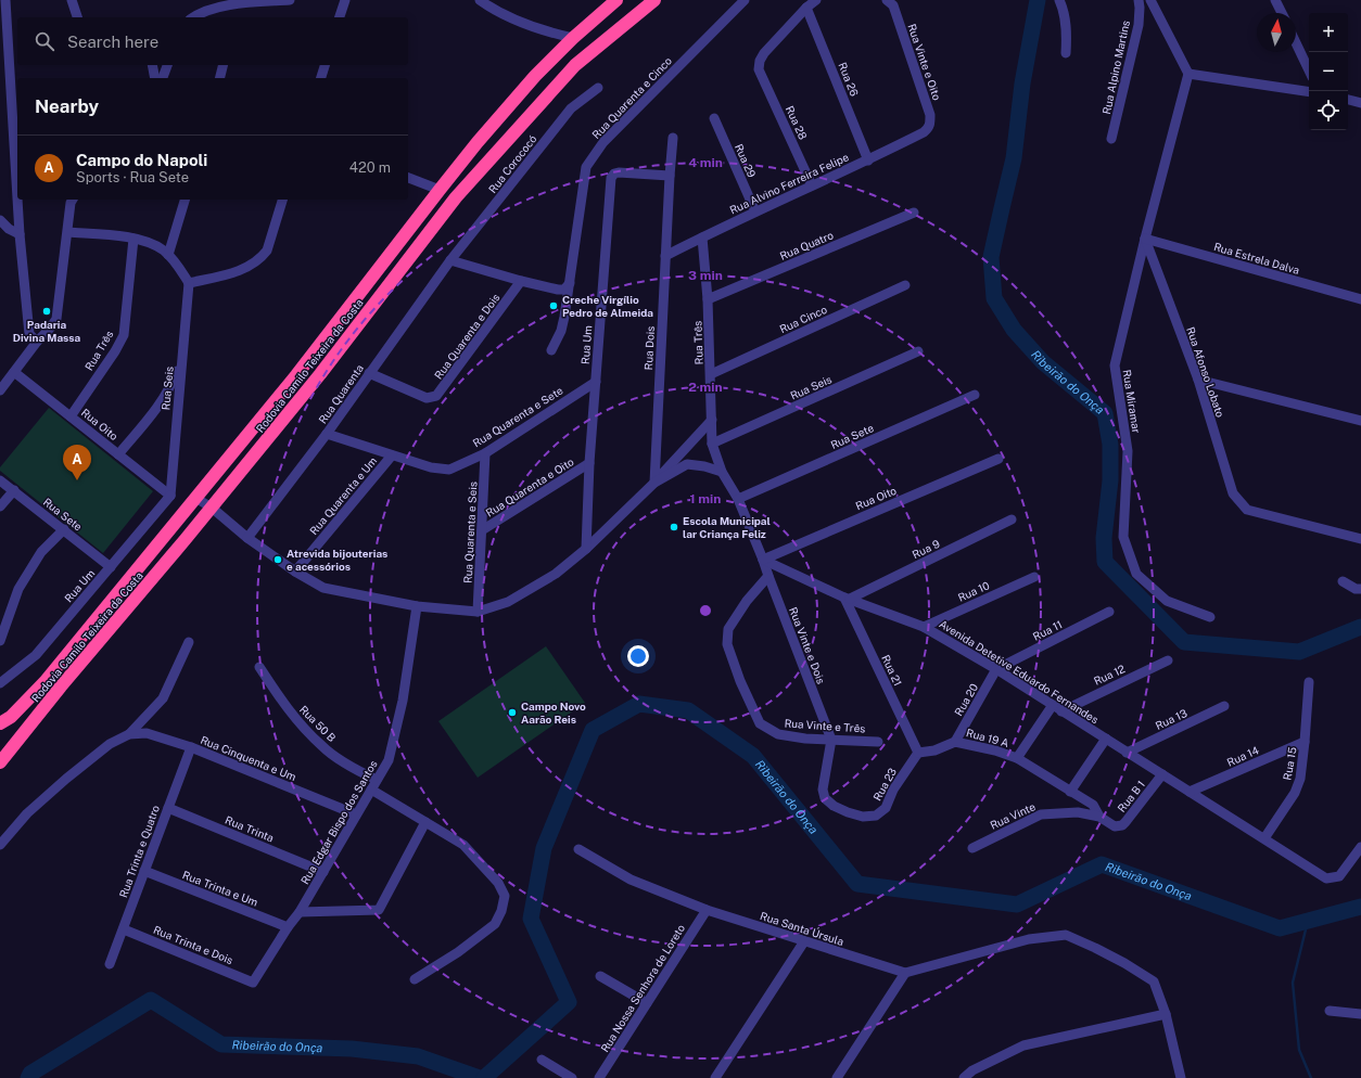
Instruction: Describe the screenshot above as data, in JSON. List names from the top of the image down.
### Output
{
  "streets": {
    "highway": ["Rodovia Camilo Teixeira da Costa"],
    "street": [
      "Rua Vinte e Oito",
      "Rua Alpino Martins",
      "Rua 26",
      "Rua Quarenta e Cinco",
      "Rua 28",
      "Rua 29",
      "Rua Corococó",
      "Rua Alvino Ferreira Felipe",
      "Rua Quatro",
      "Rua Estrela Dalva",
      "Rua Cinco",
      "Rua Quarenta e Dois",
      "Rua Três",
      "Rua Um",
      "Rua Dois",
      "Rua Afonso Lobato",
      "Rua Seis",
      "Rua Quarenta",
      "Rua Miramar",
      "Rua Quarenta e Sete",
      "Rua Oito",
      "Rua Sete",
      "Rua Quarenta e Oito",
      "Rua Quarenta e Um",
      "Rua Quarenta e Seis",
      "Rua 9",
      "Rua 10",
      "Rua 11",
      "Rua Vinte e Dois",
      "Rua 21",
      "Avenida Detetive Eduardo Fernandes",
      "Rua 12",
      "Rua 20",
      "Rua 13",
      "Rua 50 B",
      "Rua Vinte e Três",
      "Rua 19 A",
      "Rua 14",
      "Rua Cinquenta e Um",
      "Rua 15",
      "Rua 23",
      "Rua B 1",
      "Rua Vinte",
      "Rua Edgar Bispo dos Santos",
      "Rua Trinta",
      "Rua Trinta e Quatro",
      "Rua Trinta e Um",
      "Rua Santa Úrsula",
      "Rua Trinta e Dois",
      "Rua Nossa Senhora de Loreto"
    ]
  },
  "crossings": [
    ["Rua Vinte e Oito", "Rua Alvino Ferreira Felipe"],
    ["Rua 26", "Rua 28"],
    ["Rua 26", "Rua Alvino Ferreira Felipe"],
    ["Rua 28", "Rua Alvino Ferreira Felipe"],
    ["Rua 29", "Rua Alvino Ferreira Felipe"],
    ["Rua Corococó", "Rua Quarenta"],
    ["Rua Alvino Ferreira Felipe", "Rua Três"],
    ["Rua Alvino Ferreira Felipe", "Rua Dois"],
    ["Rua Quatro", "Rua Três"],
    ["Rua Estrela Dalva", "Rua Afonso Lobato"],
    ["Rua Estrela Dalva", "Rua Miramar"],
    ["Rua Cinco", "Rua Três"],
    ["Rua Quarenta e Dois", "Rua Quarenta"],
    ["Rua Três", "Rua Seis"],
    ["Rua Três", "Rua Oito"],
    ["Rua Um", "Rua Dois"],
    ["Rua Um", "Rua Seis"],
    ["Rua Um", "Rua Quarenta e Sete"],
    ["Rua Um", "Rua Oito"],
    ["Rua Um", "Rua Sete"],
    ["Rua Um", "Rua Quarenta e Oito"],
    ["Rua Afonso Lobato", "Rua Miramar"],
    ["Rua Seis", "Rua Oito"],
    ["Rua Quarenta", "Rua Quarenta e Sete"],
    ["Rua Quarenta e Sete", "Rua Quarenta e Um"],
    ["Rua Quarenta e Sete", "Rua Quarenta e Seis"],
    ["Rua Oito", "Rua Vinte e Dois"],
    ["Rua Oito", "Avenida Detetive Eduardo Fernandes"],
    ["Rua Quarenta e Oito", "Rua Quarenta e Seis"],
    ["Rua 9", "Rua 21"],
    ["Rua 9", "Avenida Detetive Eduardo Fernandes"],
    ["Rua 10", "Avenida Detetive Eduardo Fernandes"],
    ["Rua 11", "Avenida Detetive Eduardo Fernandes"],
    ["Rua 11", "Rua 20"],
    ["Rua Vinte e Dois", "Avenida Detetive Eduardo Fernandes"],
    ["Rua Vinte e Dois", "Rua Vinte e Três"],
    ["Rua Vinte e Dois", "Rua 23"],
    ["Rua 21", "Avenida Detetive Eduardo Fernandes"],
    ["Rua 21", "Rua 19 A"],
    ["Rua 21", "Rua 23"],
    ["Avenida Detetive Eduardo Fernandes", "Rua 12"],
    ["Avenida Detetive Eduardo Fernandes", "Rua 20"],
    ["Avenida Detetive Eduardo Fernandes", "Rua 13"],
    ["Avenida Detetive Eduardo Fernandes", "Rua 14"],
    ["Avenida Detetive Eduardo Fernandes", "Rua 15"],
    ["Avenida Detetive Eduardo Fernandes", "Rua B 1"],
    ["Rua 20", "Rua 19 A"],
    ["Rua 50 B", "Rua Edgar Bispo dos Santos"],
    ["Rua Vinte e Três", "Rua 23"],
    ["Rua 19 A", "Rua 23"],
    ["Rua 19 A", "Rua Vinte"],
    ["Rua 14", "Rua 15"],
    ["Rua Cinquenta e Um", "Rua Edgar Bispo dos Santos"],
    ["Rua Cinquenta e Um", "Rua Trinta e Quatro"],
    ["Rua B 1", "Rua Vinte"],
    ["Rua Edgar Bispo dos Santos", "Rua Trinta"],
    ["Rua Edgar Bispo dos Santos", "Rua Trinta e Um"],
    ["Rua Edgar Bispo dos Santos", "Rua Trinta e Dois"],
    ["Rua Trinta", "Rua Trinta e Quatro"],
    ["Rua Trinta e Quatro", "Rua Trinta e Um"],
    ["Rua Trinta e Quatro", "Rua Trinta e Dois"],
    ["Rua Santa Úrsula", "Rua Nossa Senhora de Loreto"]
  ],
  "water": ["Ribeirão do Onça"],
  "places": [
    "Creche Virgílio Pedro de Almeida",
    "Padaria Divina Massa",
    "Escola Municipal lar Criança Feliz",
    "Atrevida bijouterias e acessórios",
    "Campo Novo Aarão Reis"
  ],
  "north": "top",
  "page": {
    "map_buttons": ["+", "−"],
    "search": "Search here",
    "heading": "Nearby",
    "list": [
      {
        "mark": "A",
        "name": "Campo do Napoli",
        "note": "Sports · Rua Sete",
        "value": "420 m"
      }
    ],
    "pins": "A"
  },
  "rings": [
    "4 min",
    "3 min",
    "2 min",
    "1 min"
  ]
}
